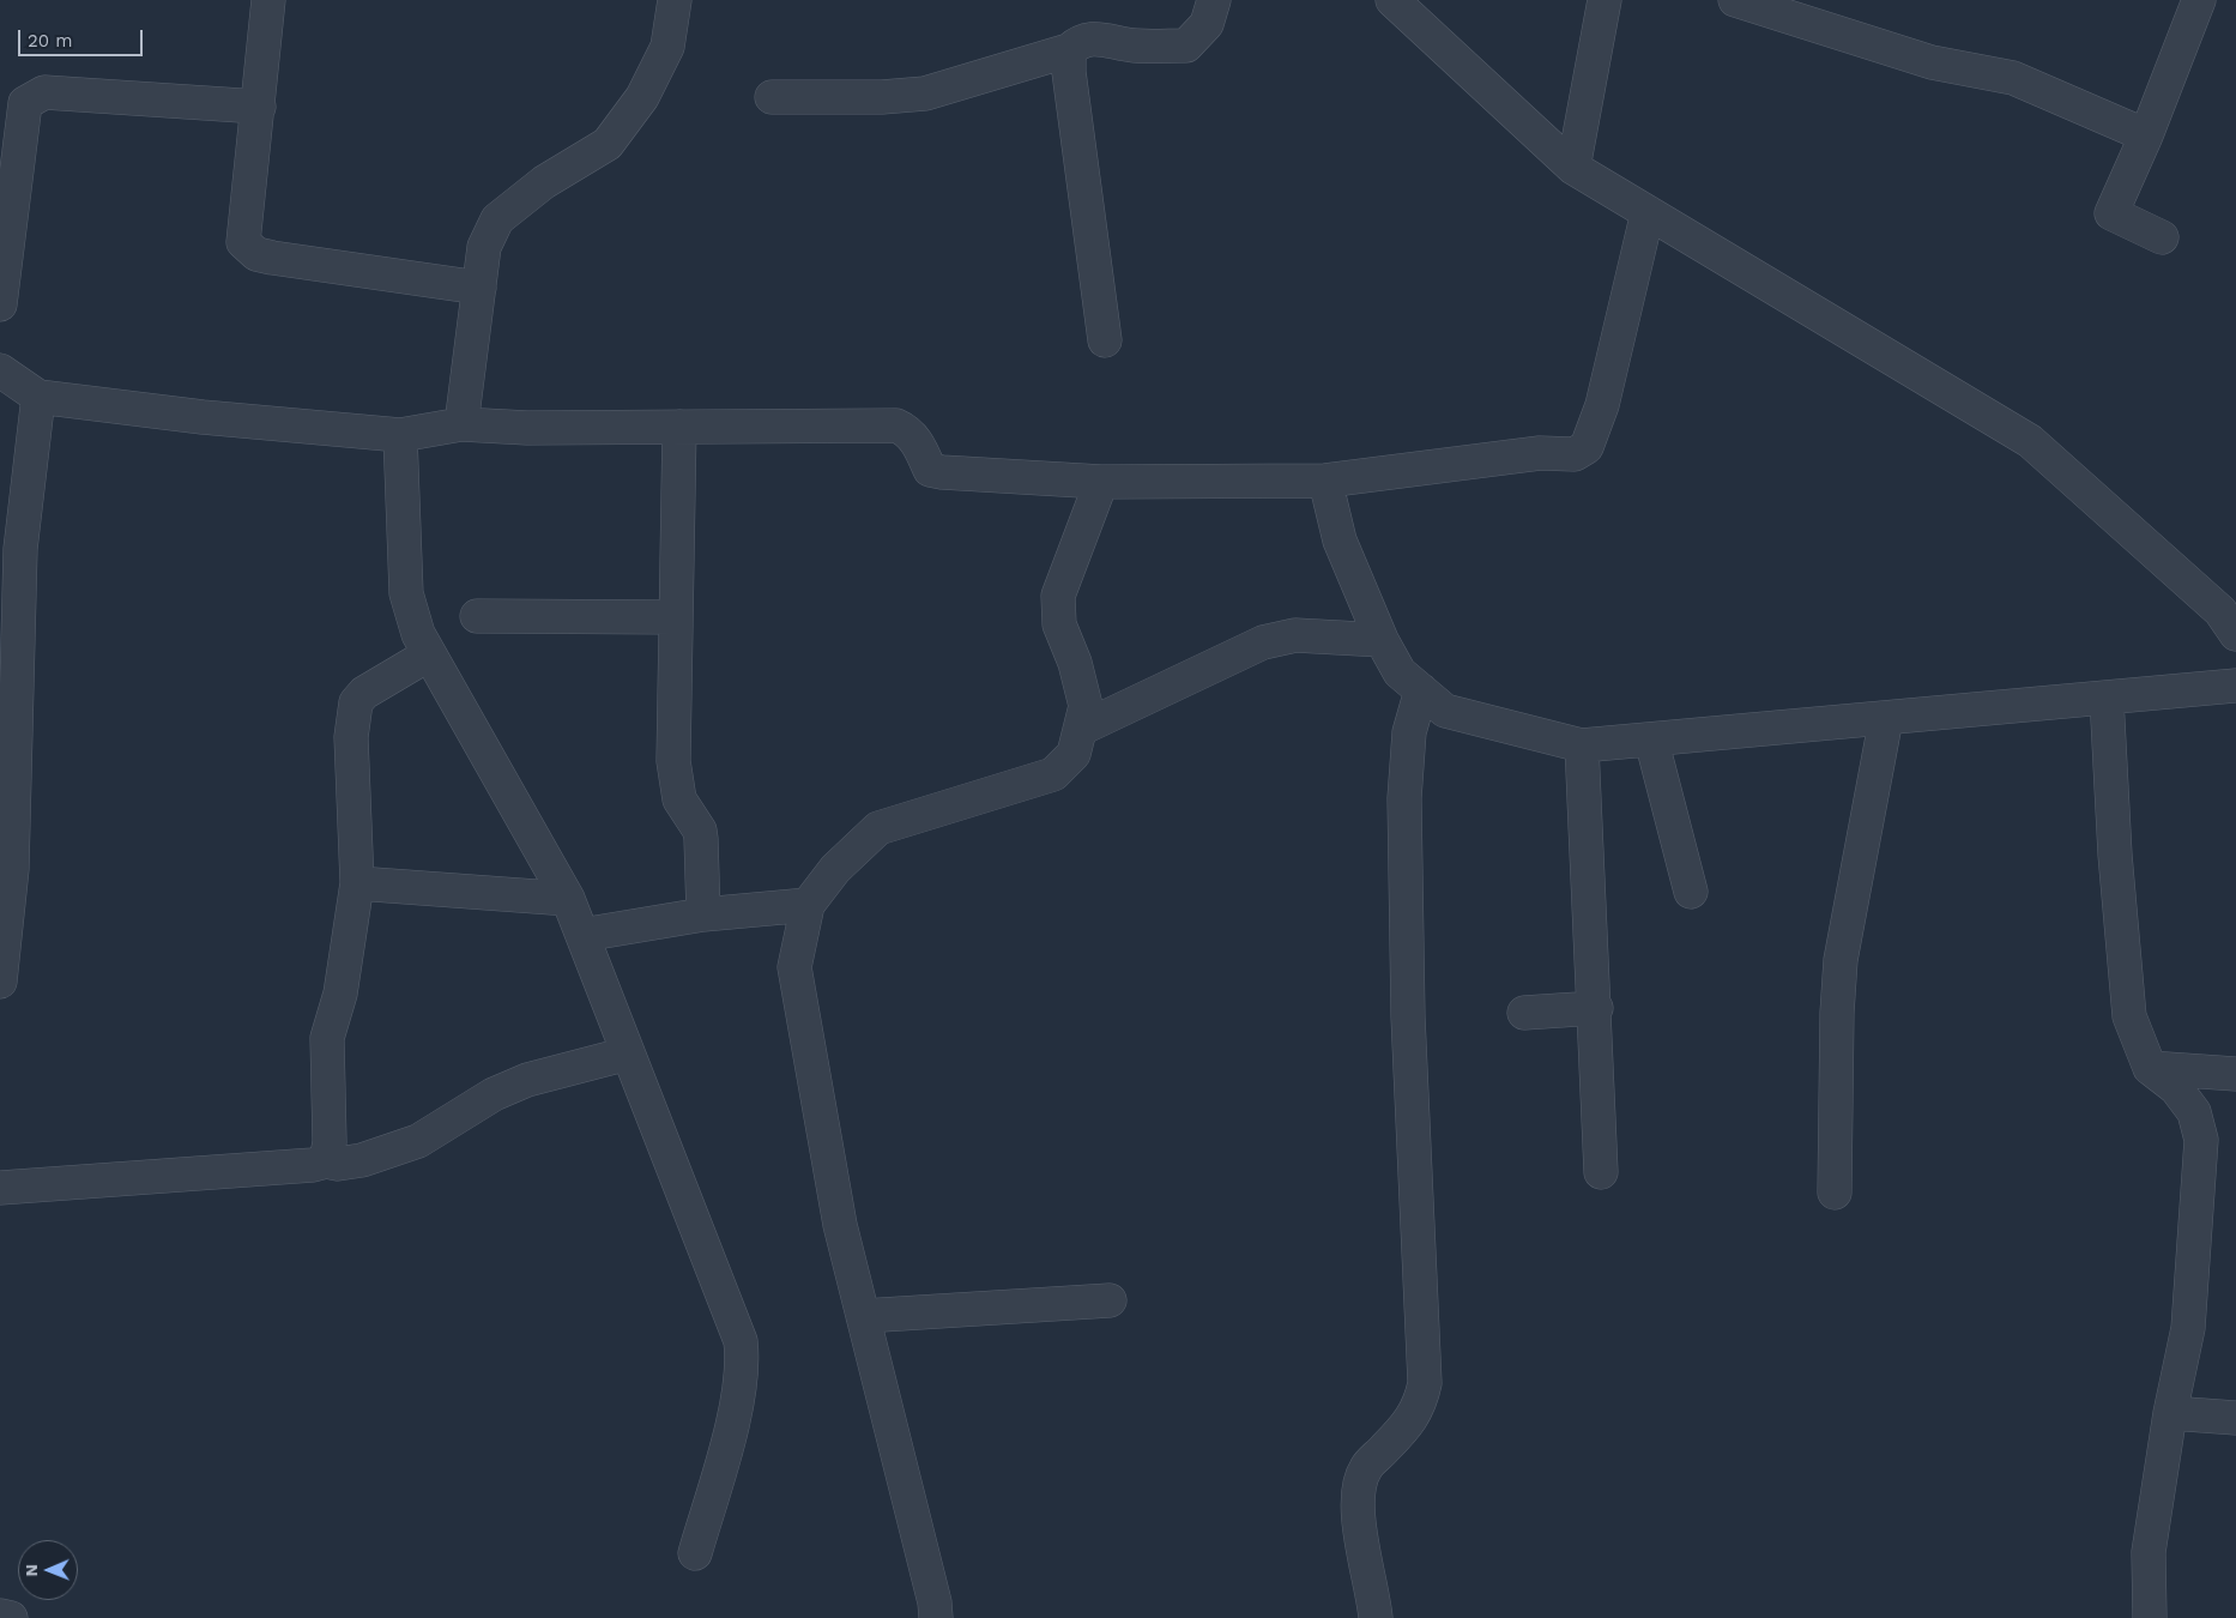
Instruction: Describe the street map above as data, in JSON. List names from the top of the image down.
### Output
{
  "scale_bar": "20 m",
  "north": "left"
}
